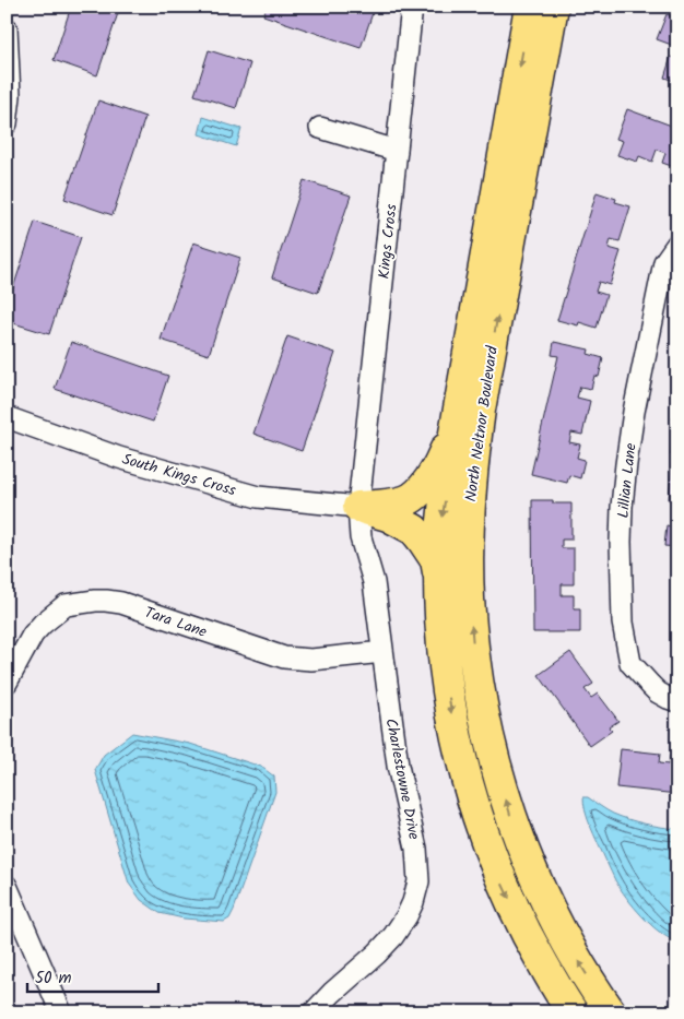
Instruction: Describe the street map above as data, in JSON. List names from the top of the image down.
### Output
{
  "streets": {
    "main road": ["North Neltnor Boulevard"],
    "street": [
      "Kings Cross",
      "South Kings Cross",
      "Lillian Lane",
      "Tara Lane",
      "Charlestowne Drive"
    ]
  },
  "crossings": [
    ["Kings Cross", "South Kings Cross"],
    ["Kings Cross", "Charlestowne Drive"],
    ["South Kings Cross", "Charlestowne Drive"],
    ["Tara Lane", "Charlestowne Drive"]
  ],
  "scale_bar": "50 m"
}
